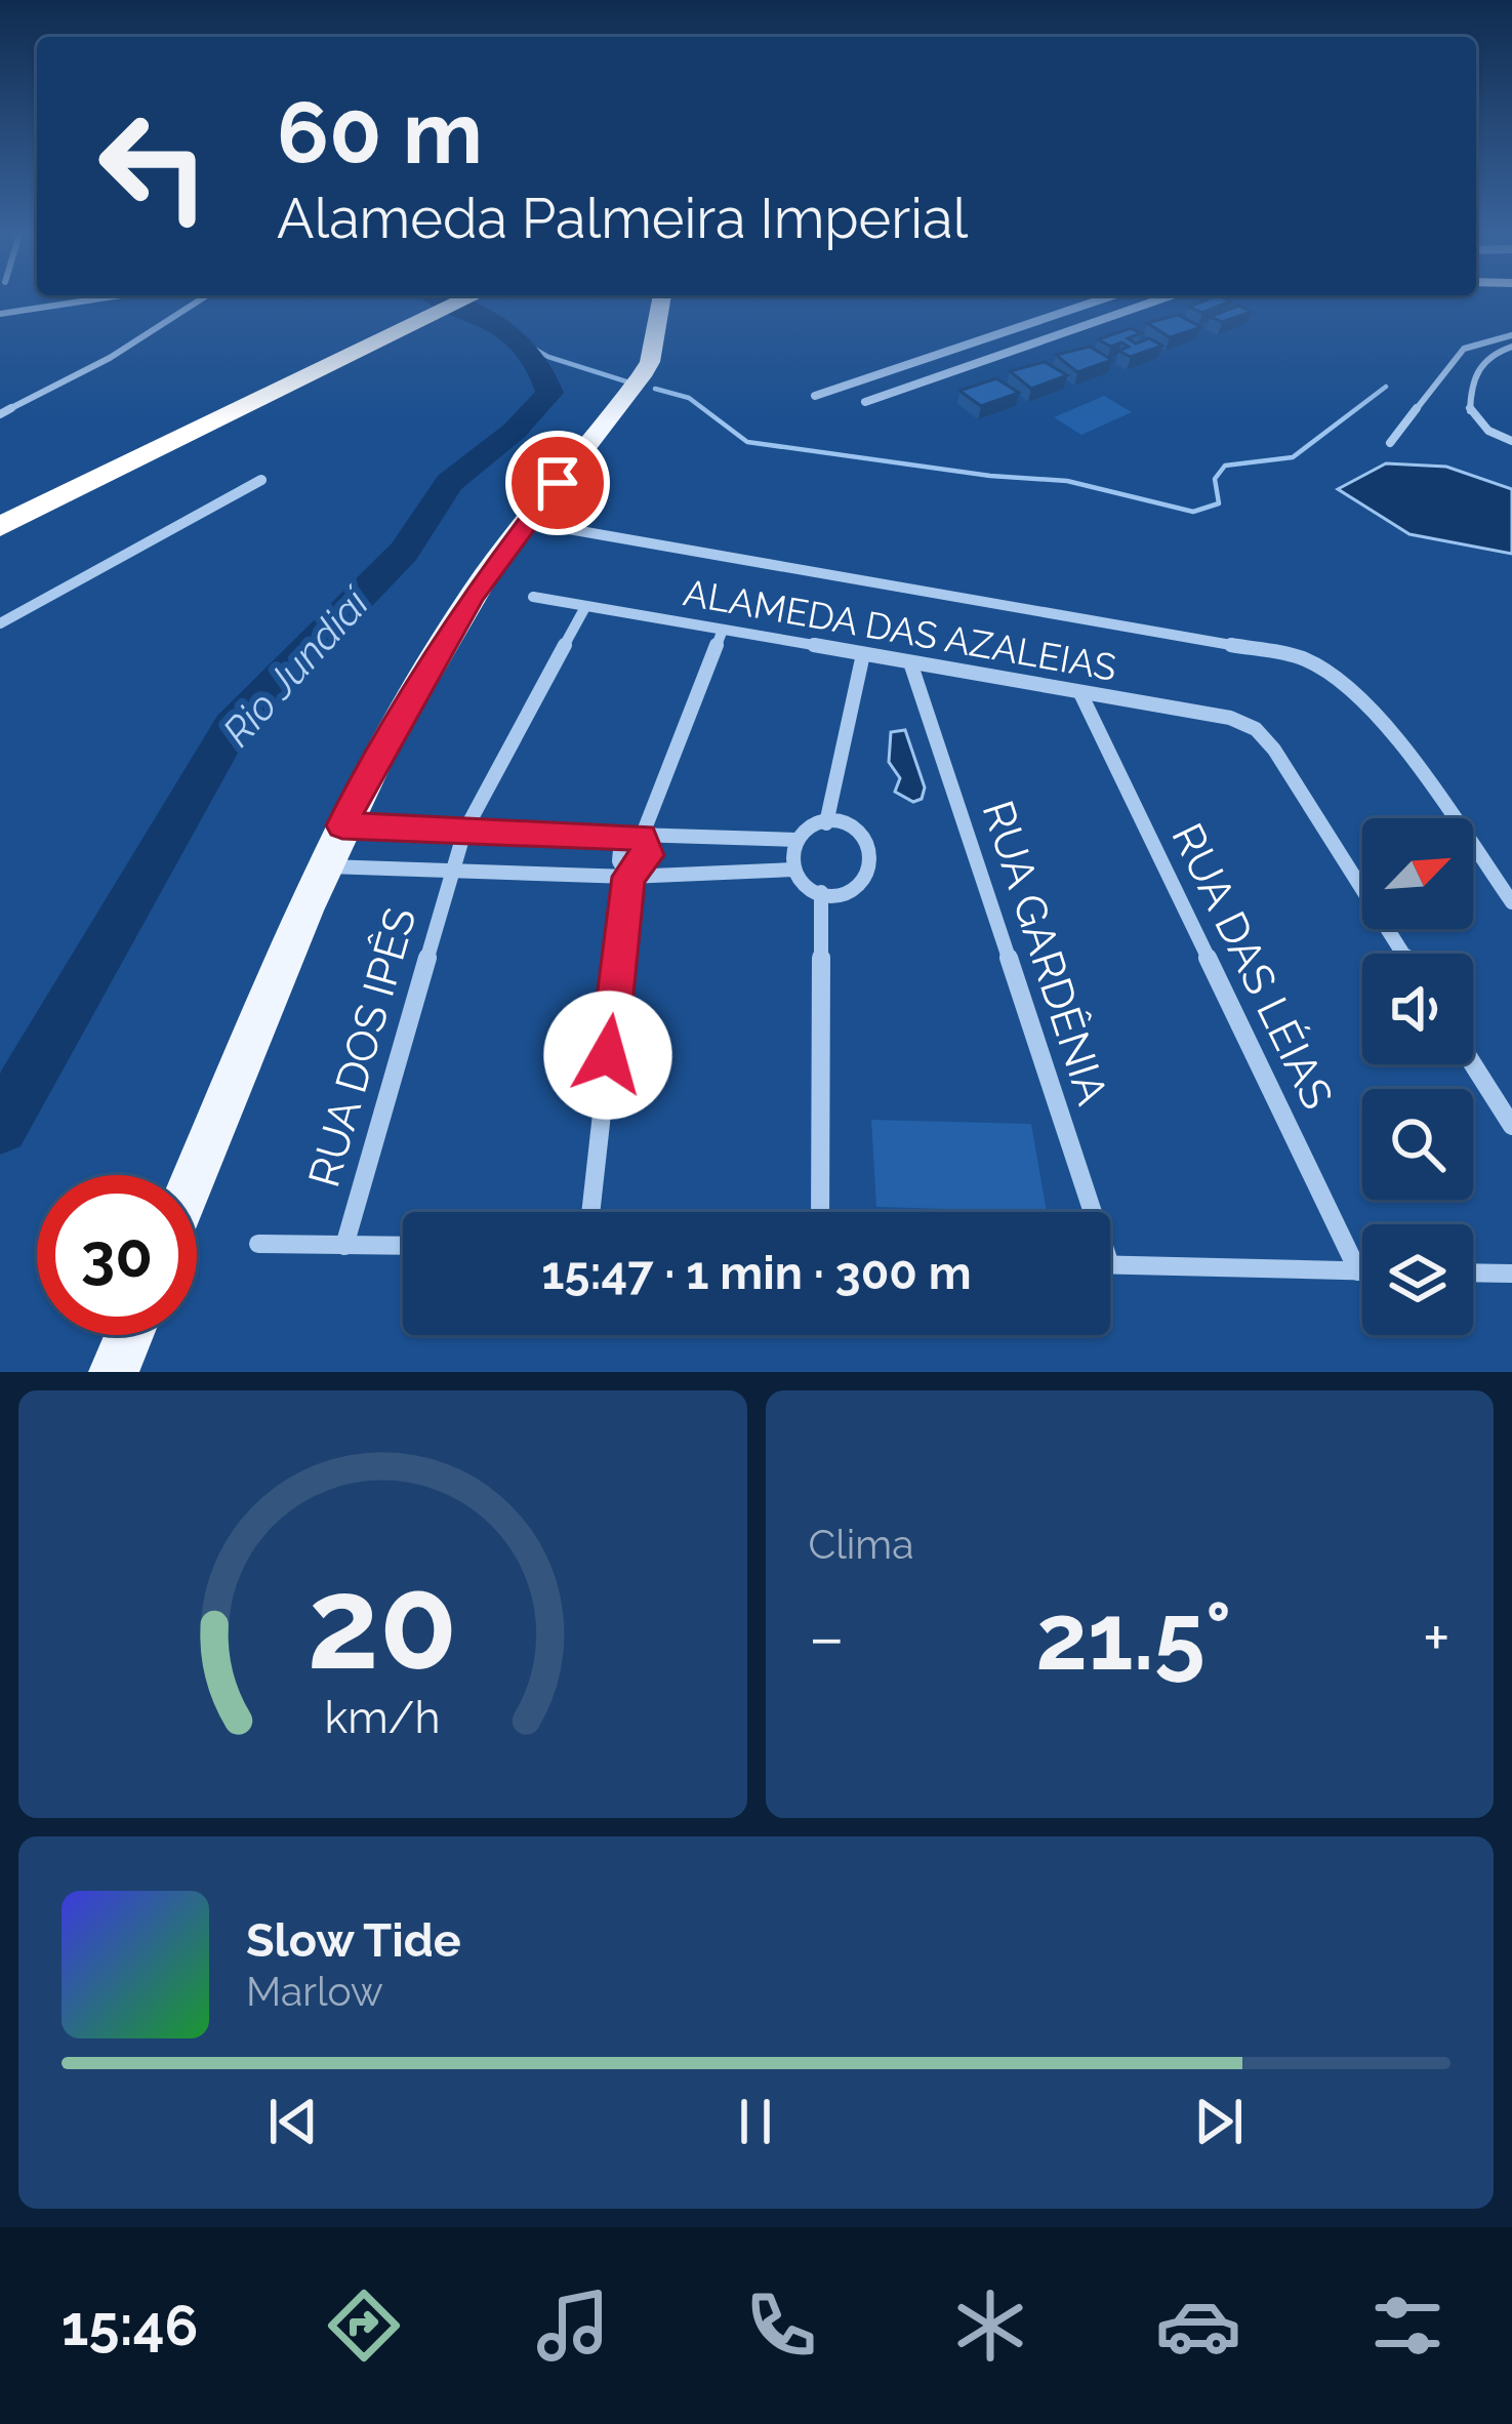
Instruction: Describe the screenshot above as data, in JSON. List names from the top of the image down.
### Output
{
  "streets": {
    "street": [
      "ALAMEDA DAS AZALEIAS",
      "RUA GARDÊNIA",
      "RUA DAS LÉIAS",
      "RUA DOS IPÊS"
    ]
  },
  "crossings": [
    ["ALAMEDA DAS AZALEIAS", "RUA GARDÊNIA"],
    ["ALAMEDA DAS AZALEIAS", "RUA DAS LÉIAS"],
    ["ALAMEDA DAS AZALEIAS", "RUA DOS IPÊS"]
  ],
  "water": ["Rio Jundiaí"],
  "north": "top right",
  "page": {
    "turn": ["60 m", "Alameda Palmeira Imperial"],
    "limit": "30",
    "trip": "15:47 · 1 min · 300 m",
    "tile": "Clima",
    "heat": ["−", "21.5°", "+"],
    "song": ["Slow Tide", "Marlow"],
    "tabs": "15:46",
    "gauge": ["20", "km/h"]
  }
}
